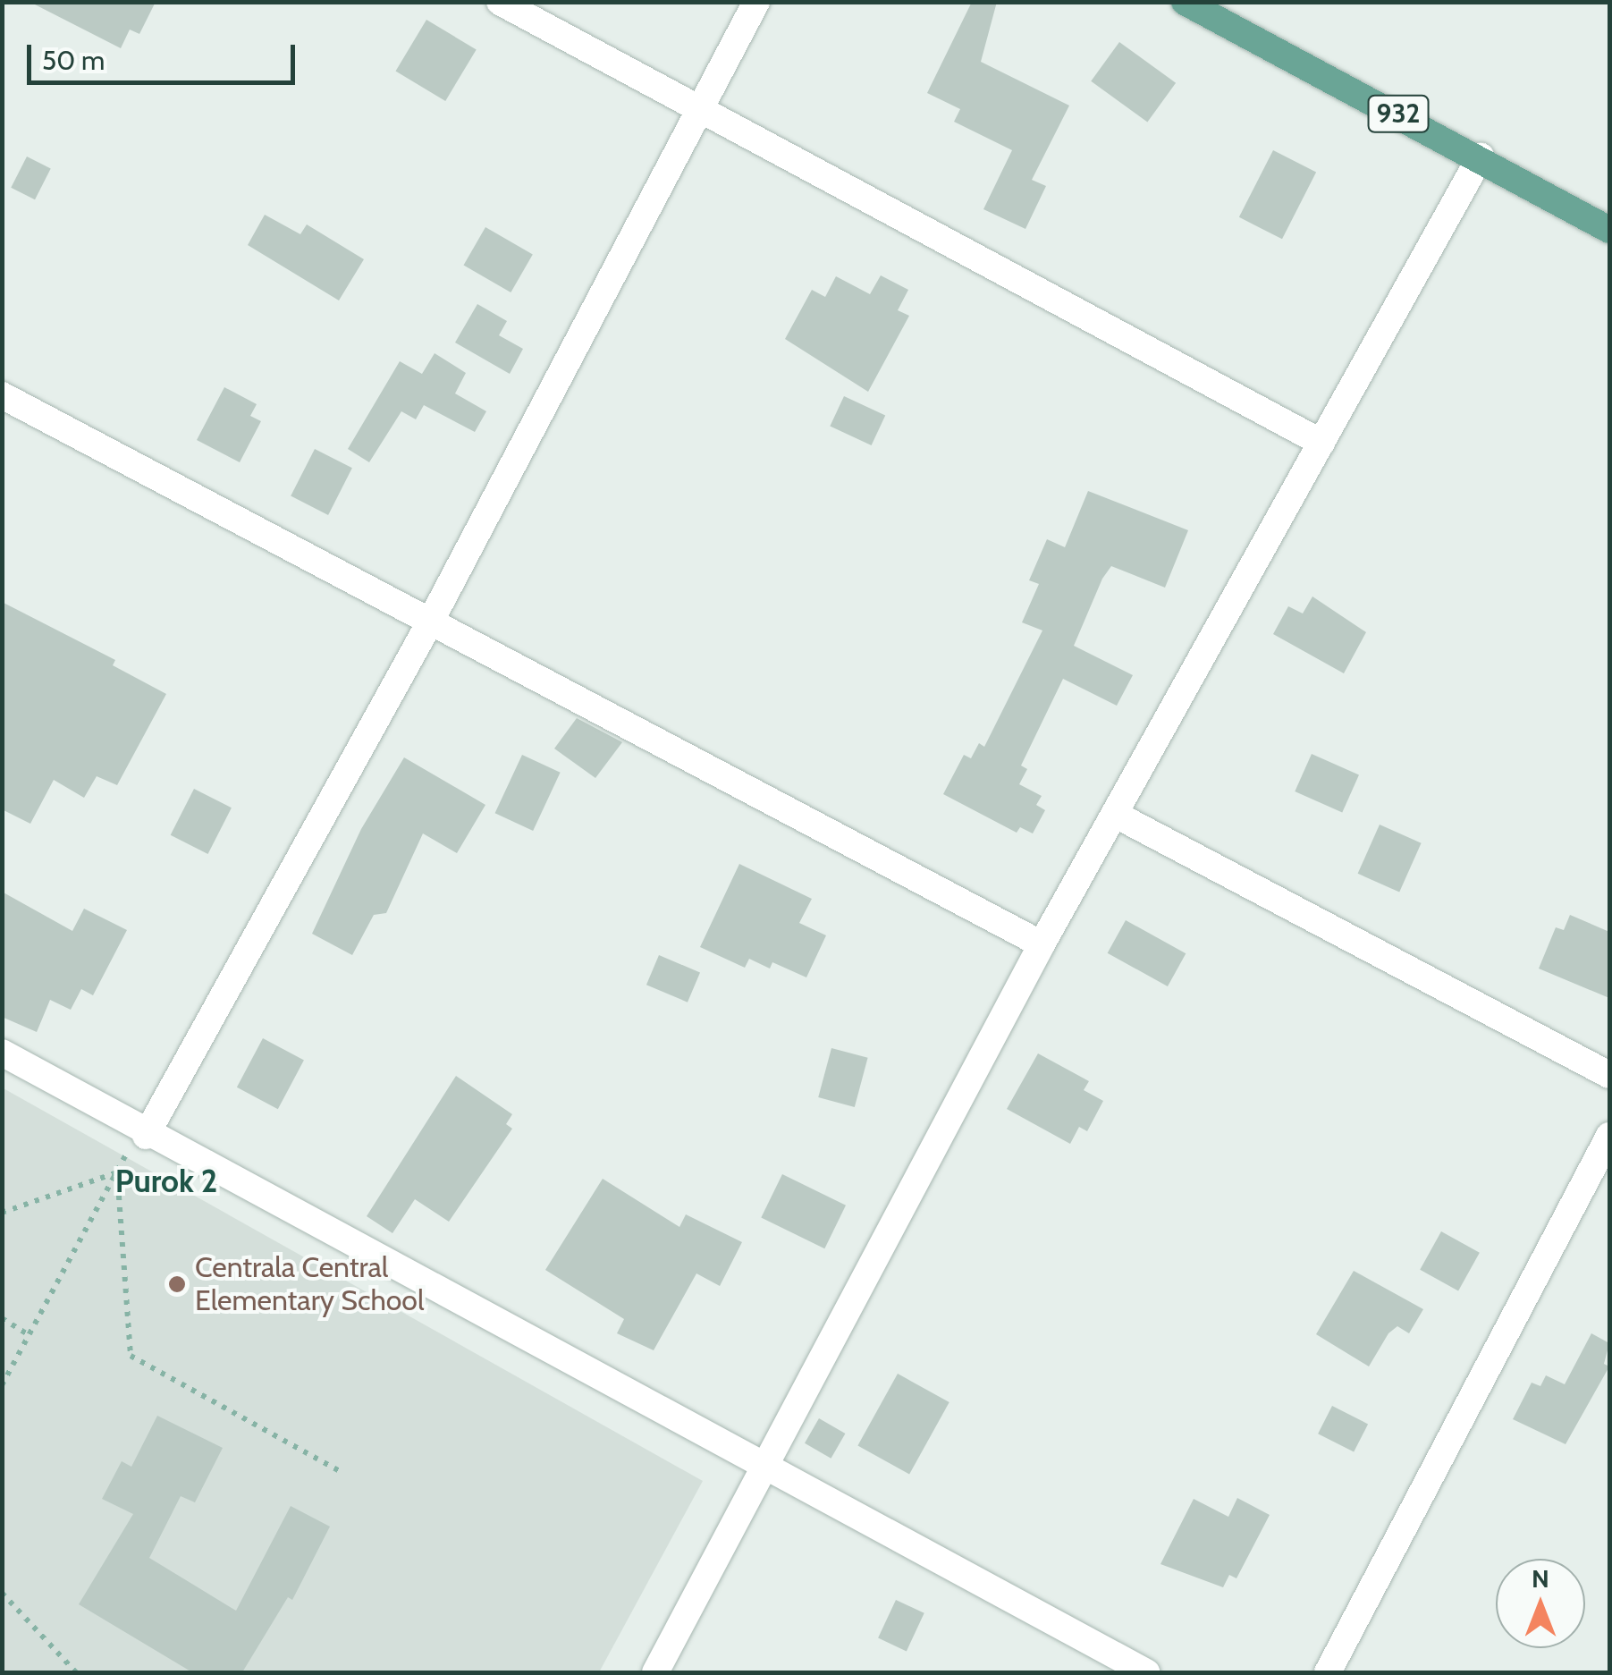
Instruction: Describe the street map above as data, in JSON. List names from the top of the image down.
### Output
{
  "streets": {
    "main road": ["932"]
  },
  "districts": ["Purok 2"],
  "places": ["Centrala Central Elementary School"],
  "scale_bar": "50 m",
  "north": "top"
}
